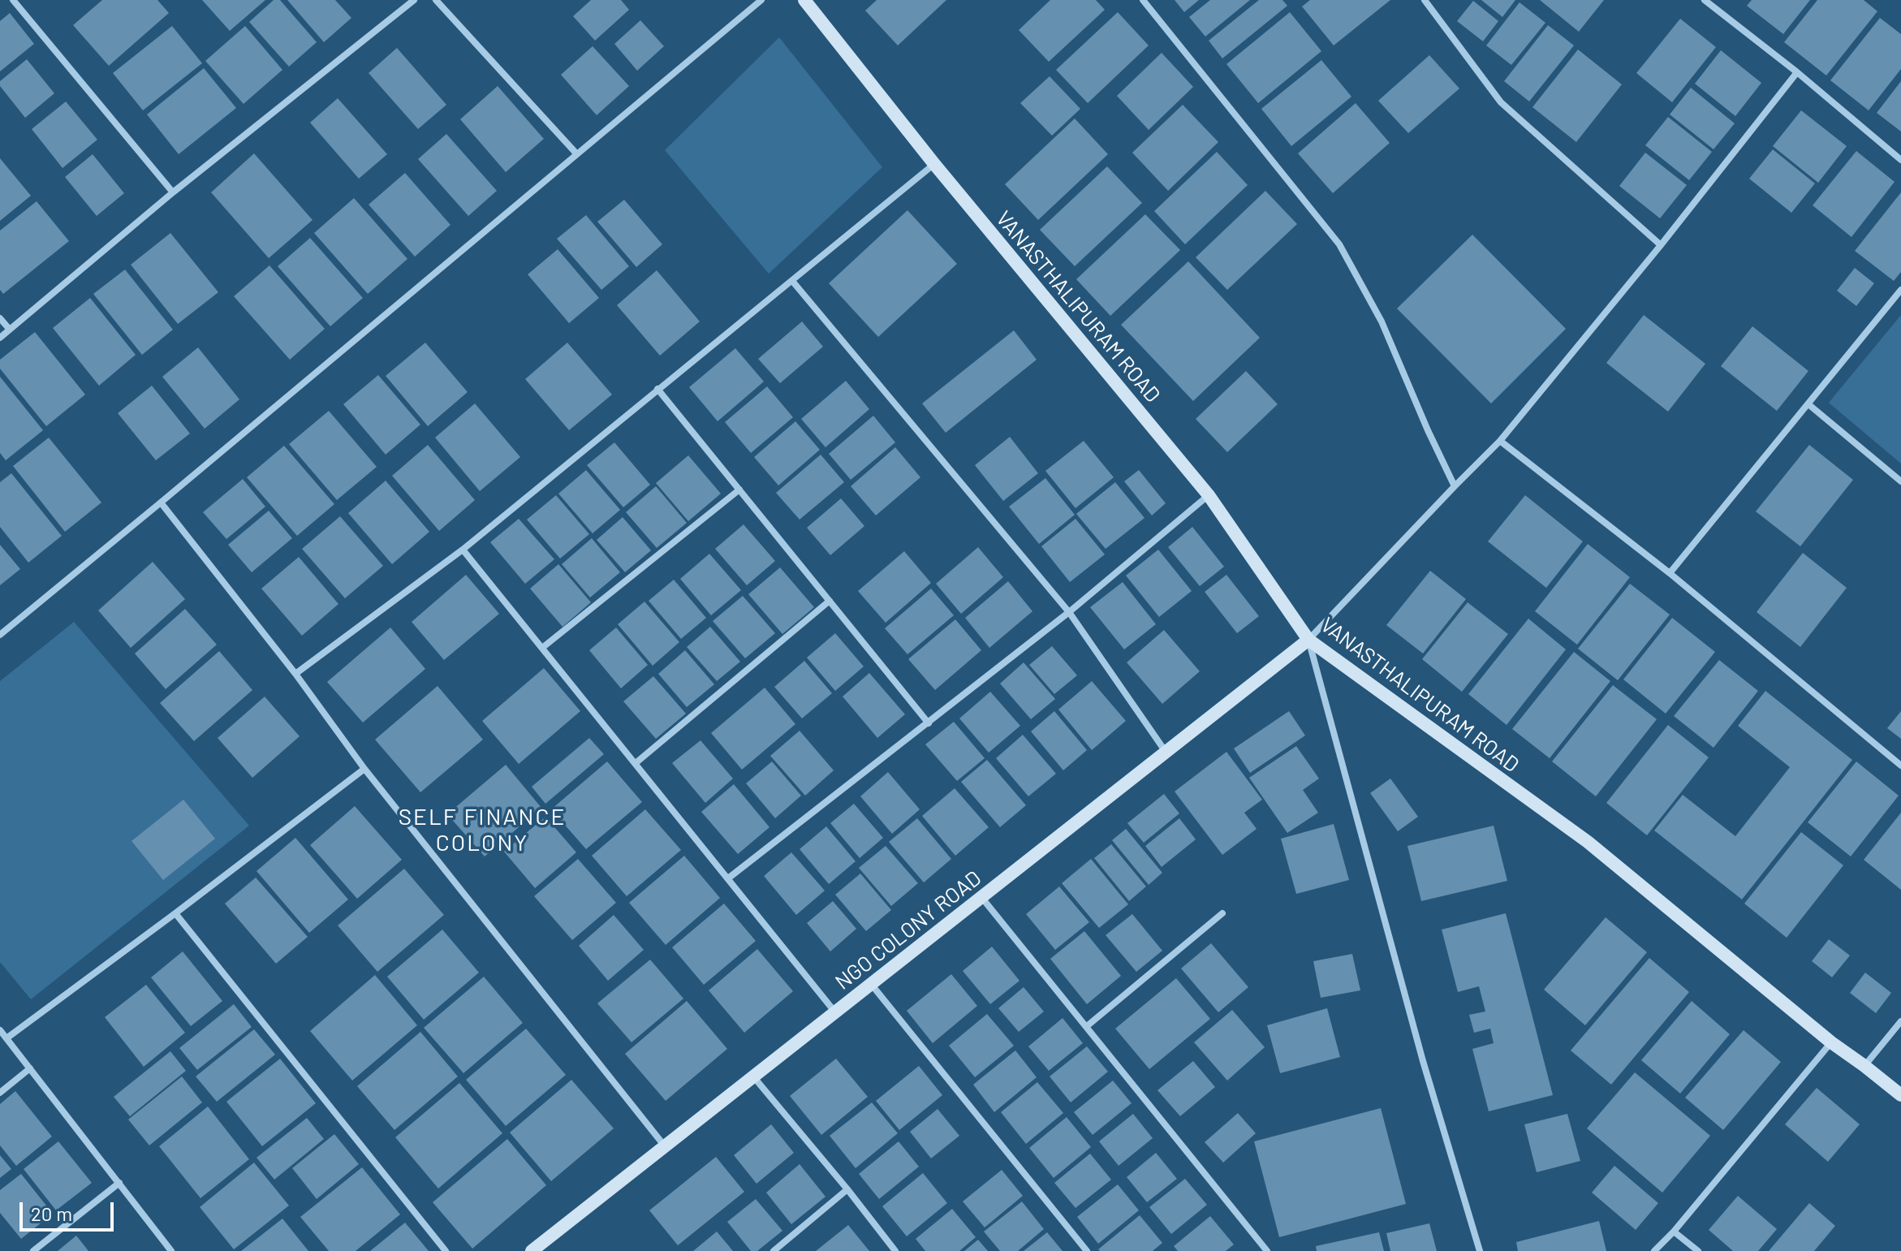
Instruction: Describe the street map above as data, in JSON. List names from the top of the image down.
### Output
{
  "streets": {
    "street": ["VANASTHALIPURAM ROAD", "NGO COLONY ROAD"]
  },
  "crossings": [
    ["VANASTHALIPURAM ROAD", "NGO COLONY ROAD"]
  ],
  "districts": ["SELF FINANCE COLONY"],
  "scale_bar": "20 m"
}
